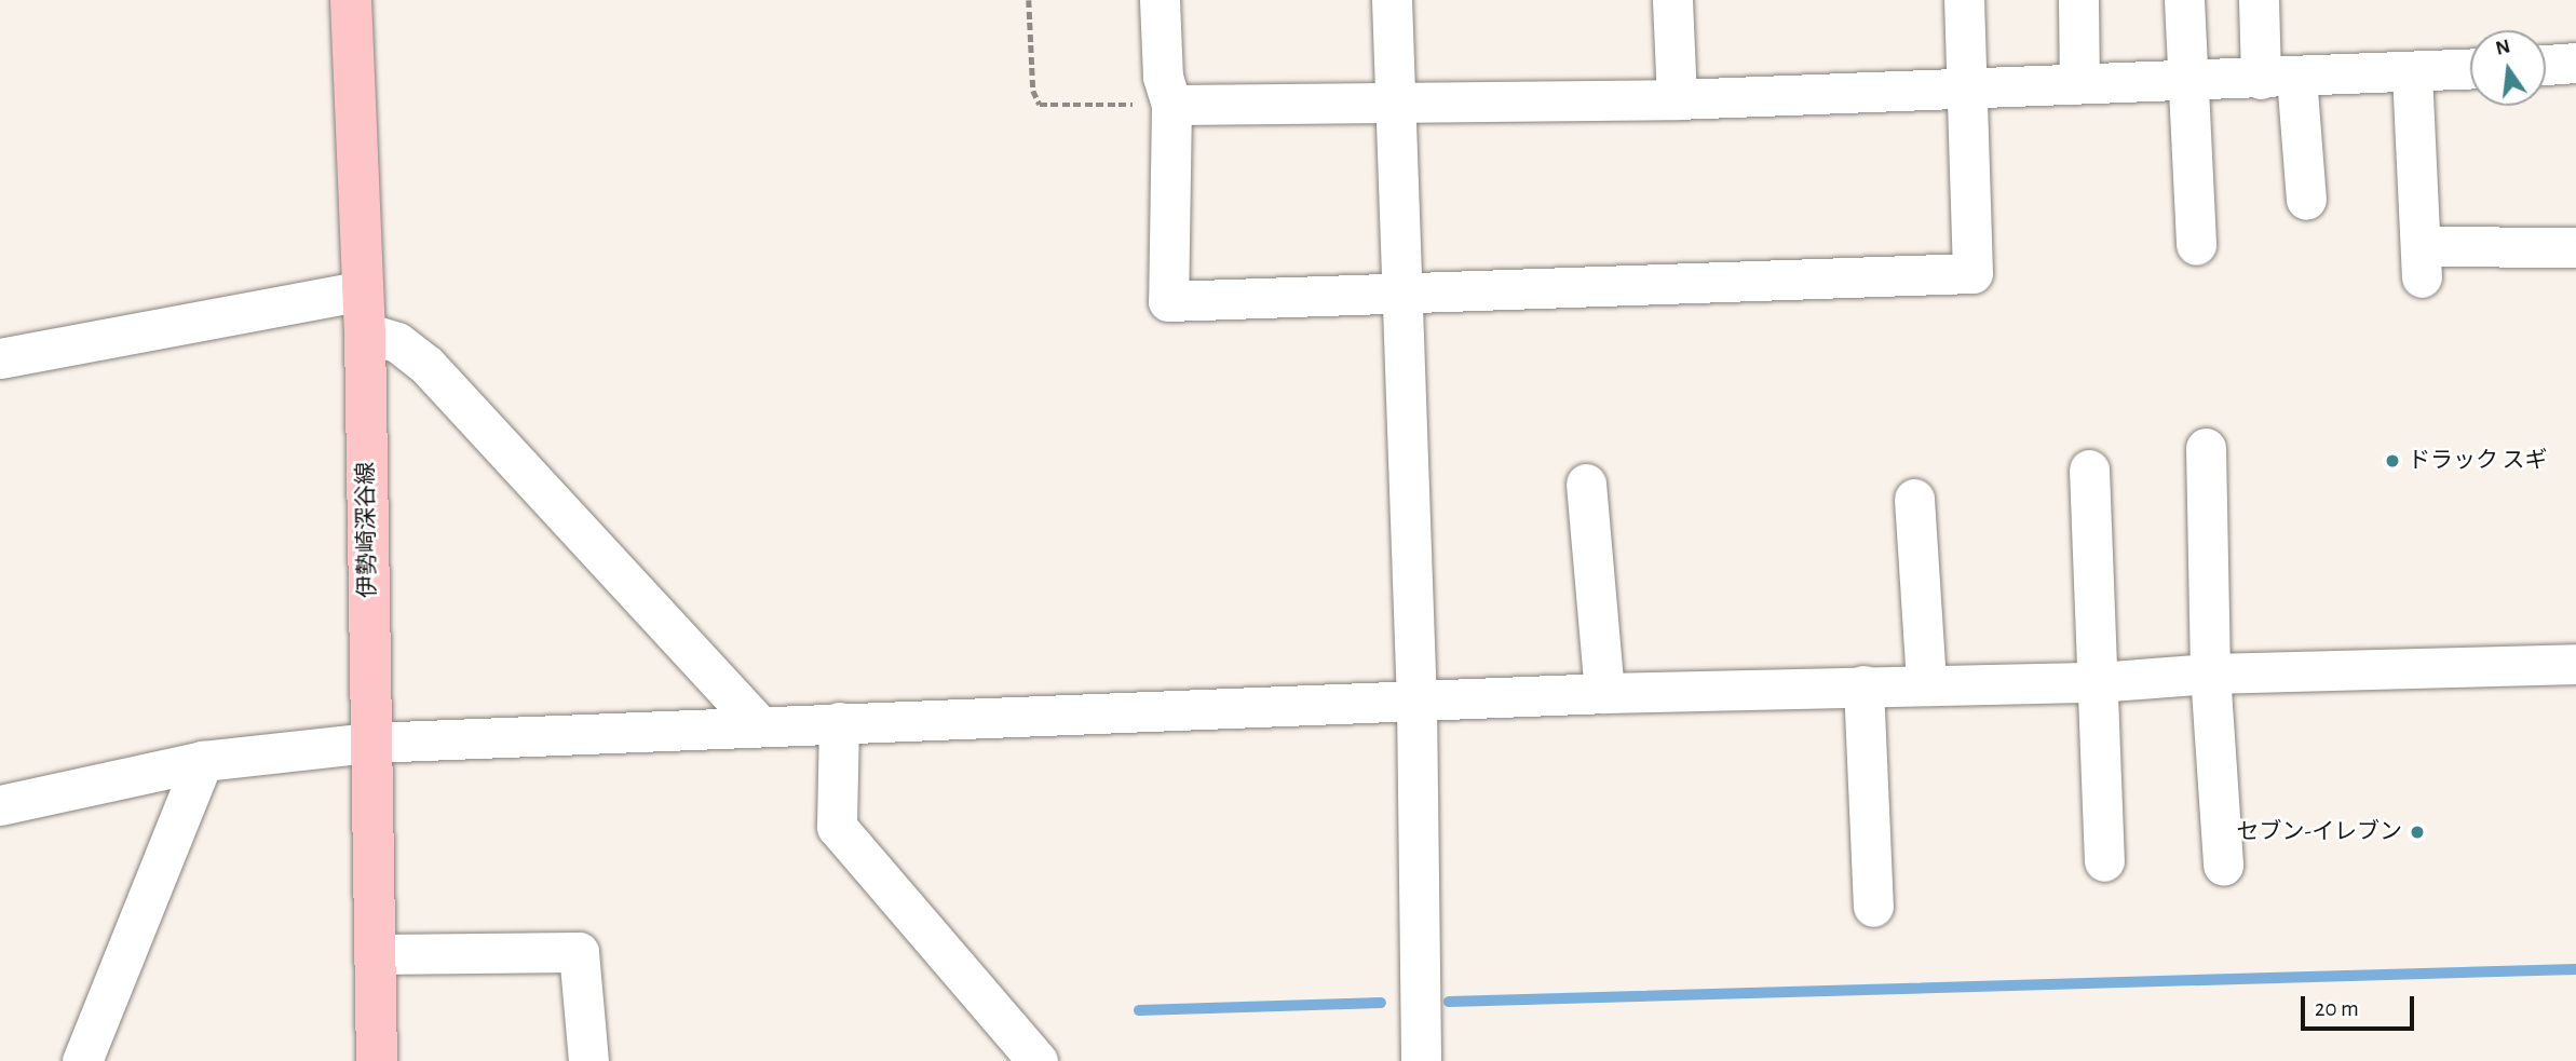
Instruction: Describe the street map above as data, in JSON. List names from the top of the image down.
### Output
{
  "streets": {
    "main road": ["伊勢崎深谷線"]
  },
  "places": ["ドラック スギ", "セブン-イレブン"],
  "scale_bar": "20 m",
  "north": "top"
}
